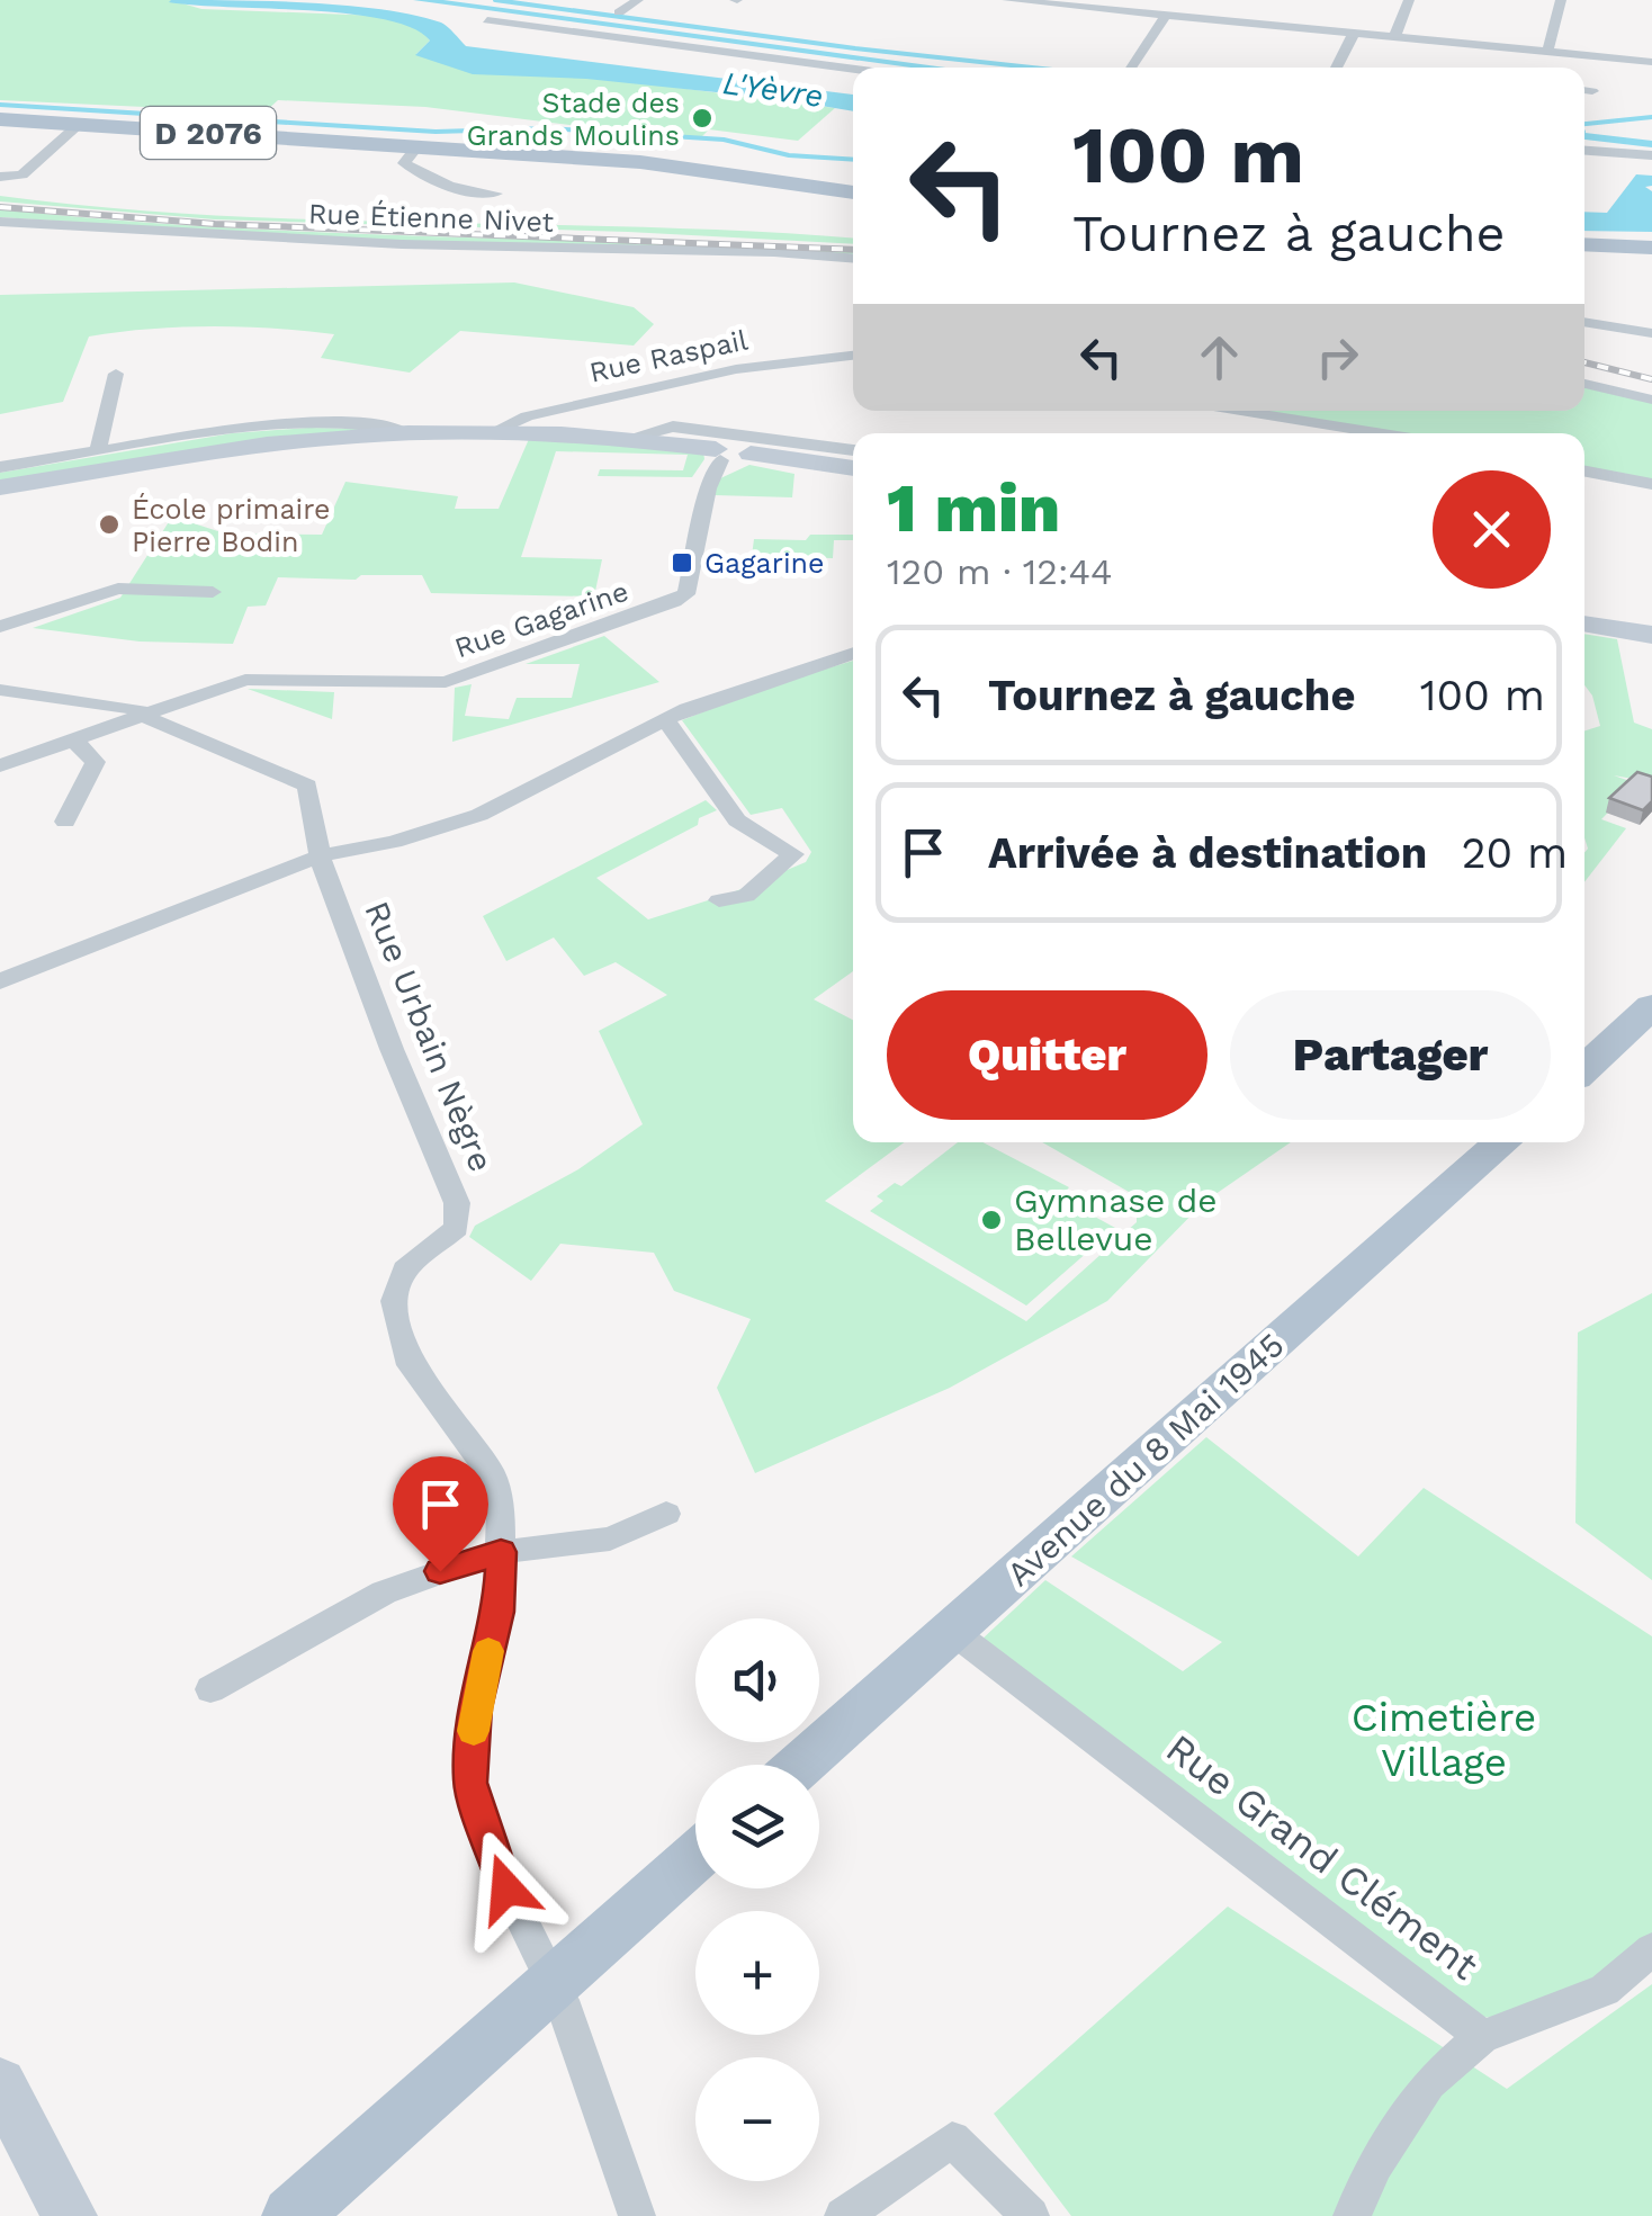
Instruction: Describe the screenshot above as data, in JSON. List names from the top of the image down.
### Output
{
  "streets": {
    "main road": ["D 2076", "Avenue du 8 Mai 1945"],
    "street": [
      "Rue Étienne Nivet",
      "Rue Raspail",
      "Rue Gagarine",
      "Rue Urbain Nègre",
      "Rue Grand Clément"
    ]
  },
  "crossings": [
    ["Avenue du 8 Mai 1945", "Rue Grand Clément"]
  ],
  "water": ["L'Yèvre"],
  "parks": ["Cimetière Village"],
  "places": {
    "other": ["Stade des Grands Moulins", "École primaire Pierre Bodin", "Gymnase de Bellevue"],
    "transit": ["Gagarine"]
  },
  "page": {
    "turn": ["100 m", "Tournez à gauche"],
    "heading": ["1 min", "120 m · 12:44"],
    "list": [
      {
        "name": "Tournez à gauche",
        "value": "100 m"
      },
      {
        "name": "Arrivée à destination",
        "value": "20 m"
      }
    ],
    "buttons": ["Quitter", "Partager"],
    "map_buttons": ["+", "−"]
  }
}
